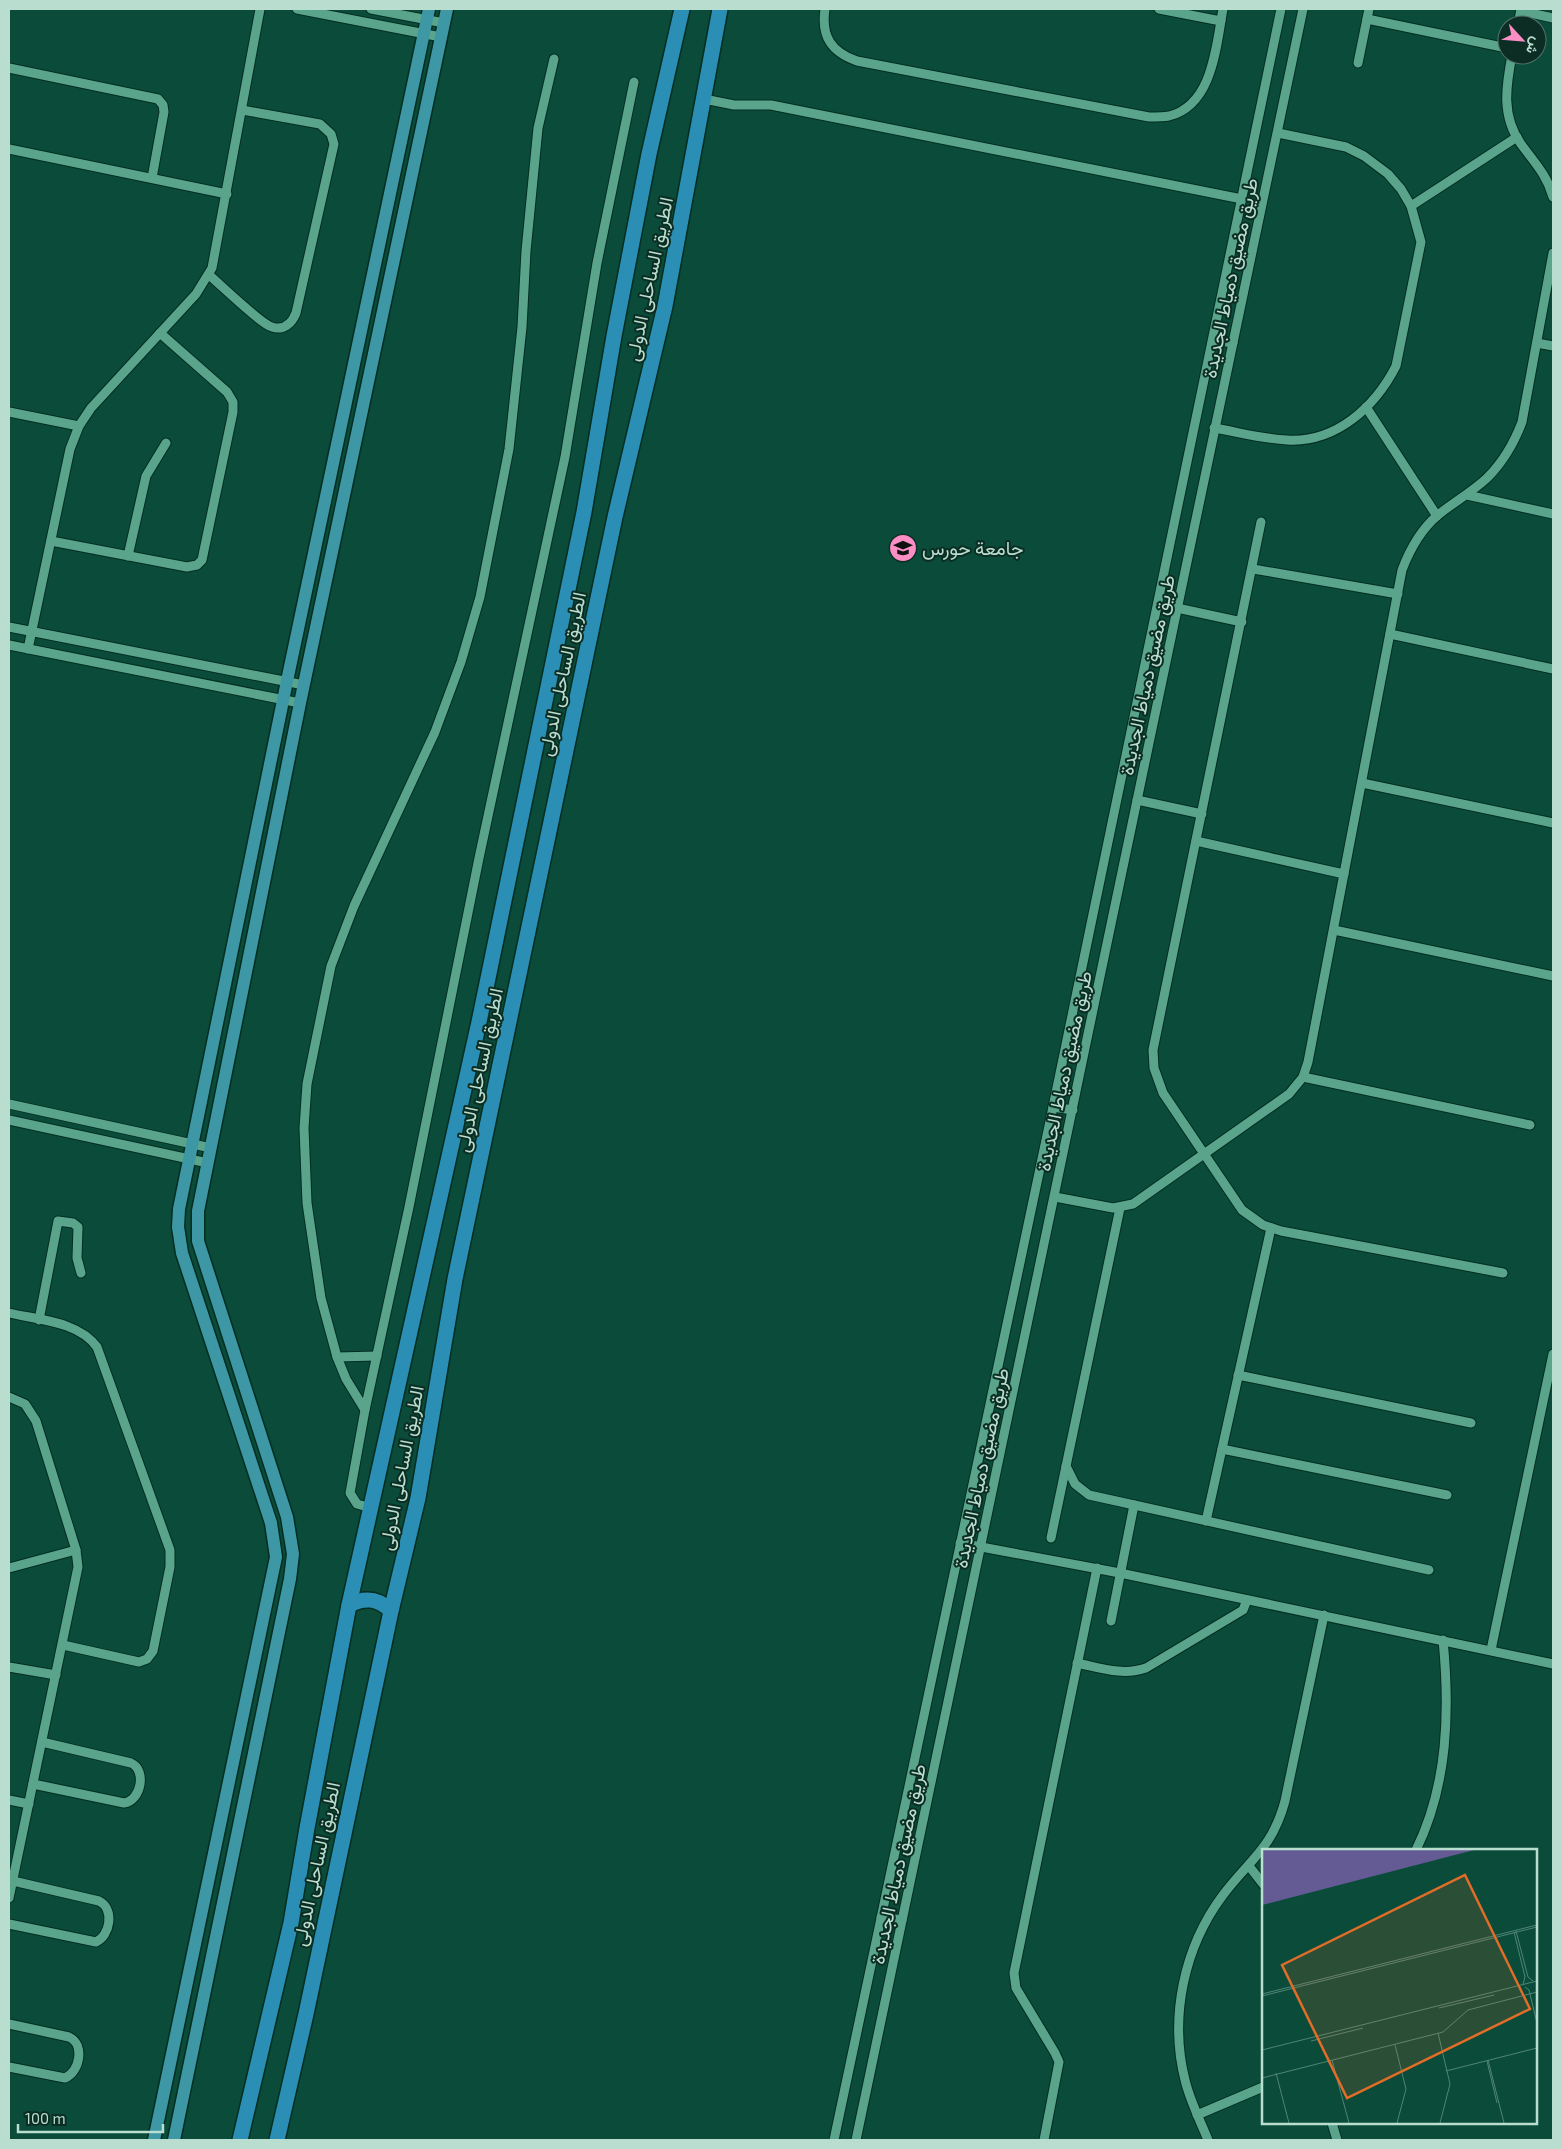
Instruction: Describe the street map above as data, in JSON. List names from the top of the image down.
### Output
{
  "streets": {
    "highway": ["الطريق الساحلى الدولى"],
    "street": ["طريق مضيق دمياط الجديدة"]
  },
  "places": {
    "school or university": ["جامعة حورس"]
  },
  "scale_bar": "100 m",
  "north": "bottom right"
}
